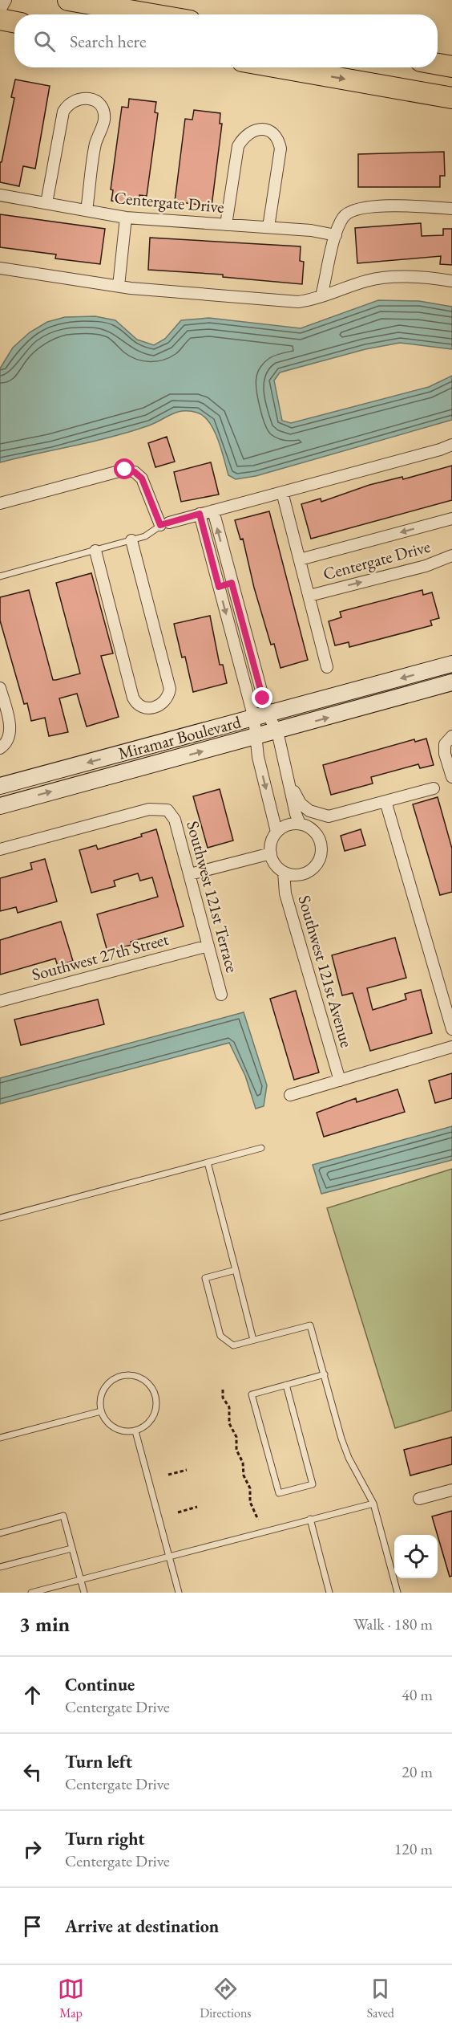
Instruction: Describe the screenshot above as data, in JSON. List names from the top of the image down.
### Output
{
  "streets": {
    "street": [
      "Centergate Drive",
      "Miramar Boulevard",
      "Southwest 121st Terrace",
      "Southwest 27th Street",
      "Southwest 121st Avenue"
    ]
  },
  "crossings": [
    ["Southwest 121st Terrace", "Southwest 27th Street"]
  ],
  "page": {
    "search": "Search here",
    "heading": ["3 min", "Walk · 180 m"],
    "list": [
      ["Continue", "Centergate Drive", "40 m"],
      ["Turn left", "Centergate Drive", "20 m"],
      ["Turn right", "Centergate Drive", "120 m"],
      "Arrive at destination"
    ],
    "nav": ["Map", "Directions", "Saved"]
  }
}
